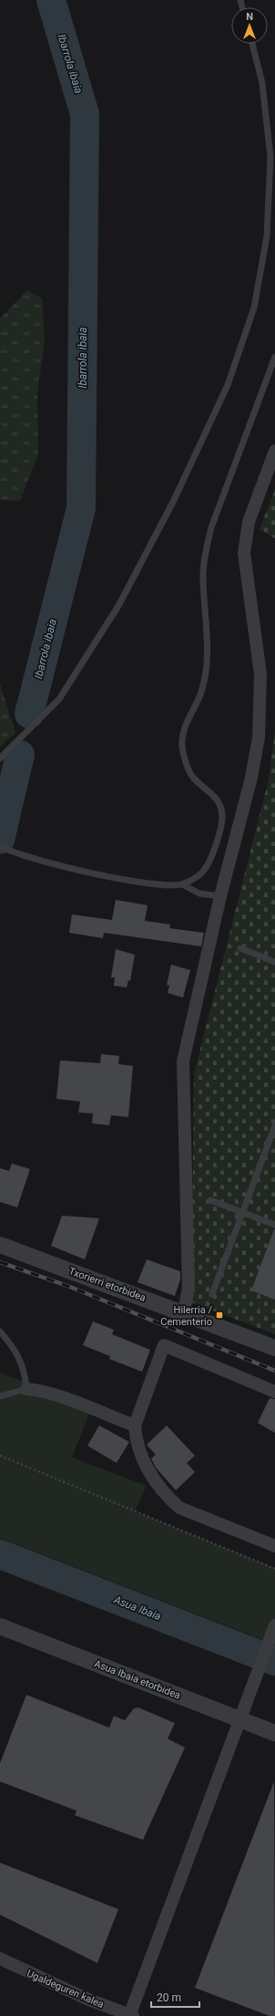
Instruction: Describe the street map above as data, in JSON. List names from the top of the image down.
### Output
{
  "streets": {
    "street": ["Txorierri etorbidea", "Asua Ibaia etorbidea", "Ugaldeguren kalea"]
  },
  "water": ["Ibarrola ibaia", "Asua Ibaia"],
  "places": {
    "transit": ["Hilerria / Cementerio"]
  },
  "scale_bar": "20 m",
  "north": "top"
}
